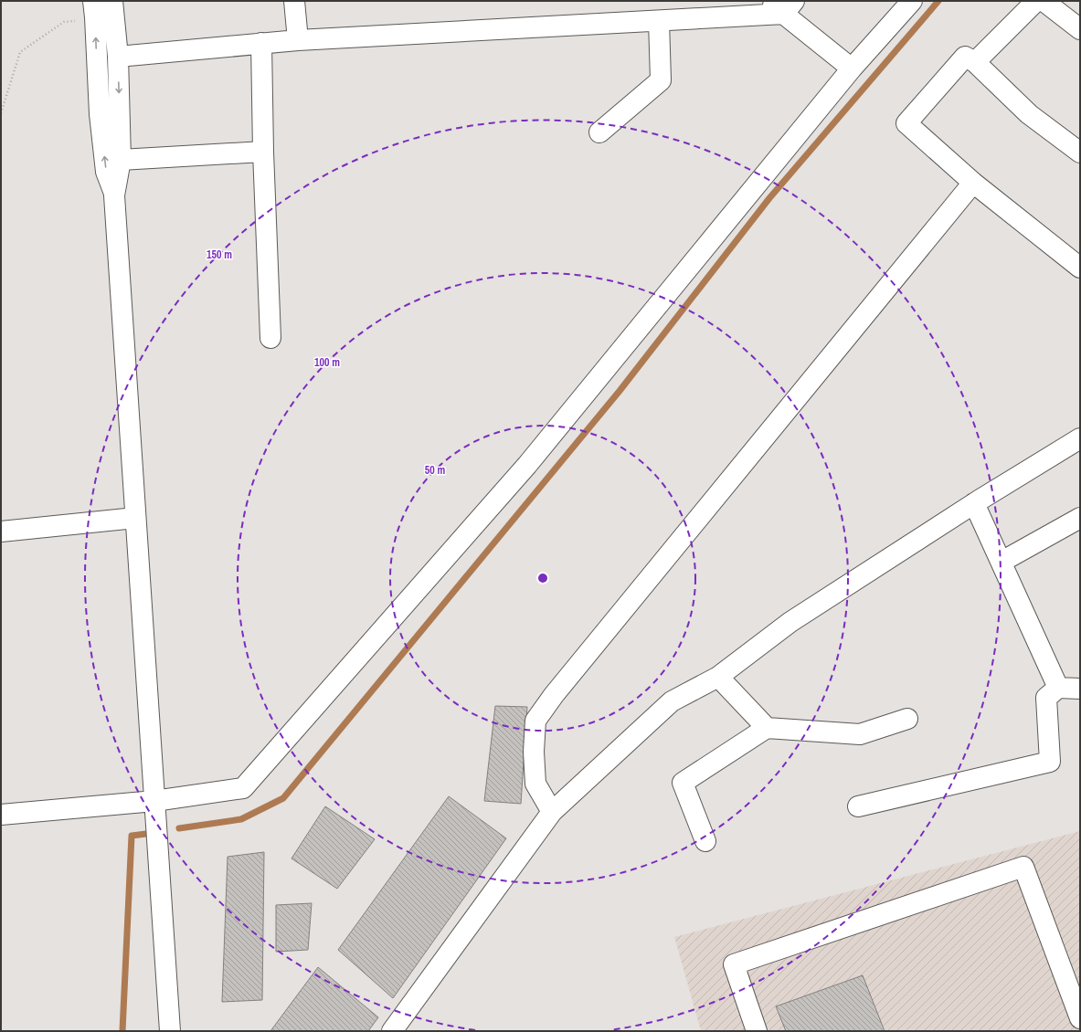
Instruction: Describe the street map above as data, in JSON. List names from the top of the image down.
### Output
{
  "rings": ["150 m", "100 m", "50 m"]
}
